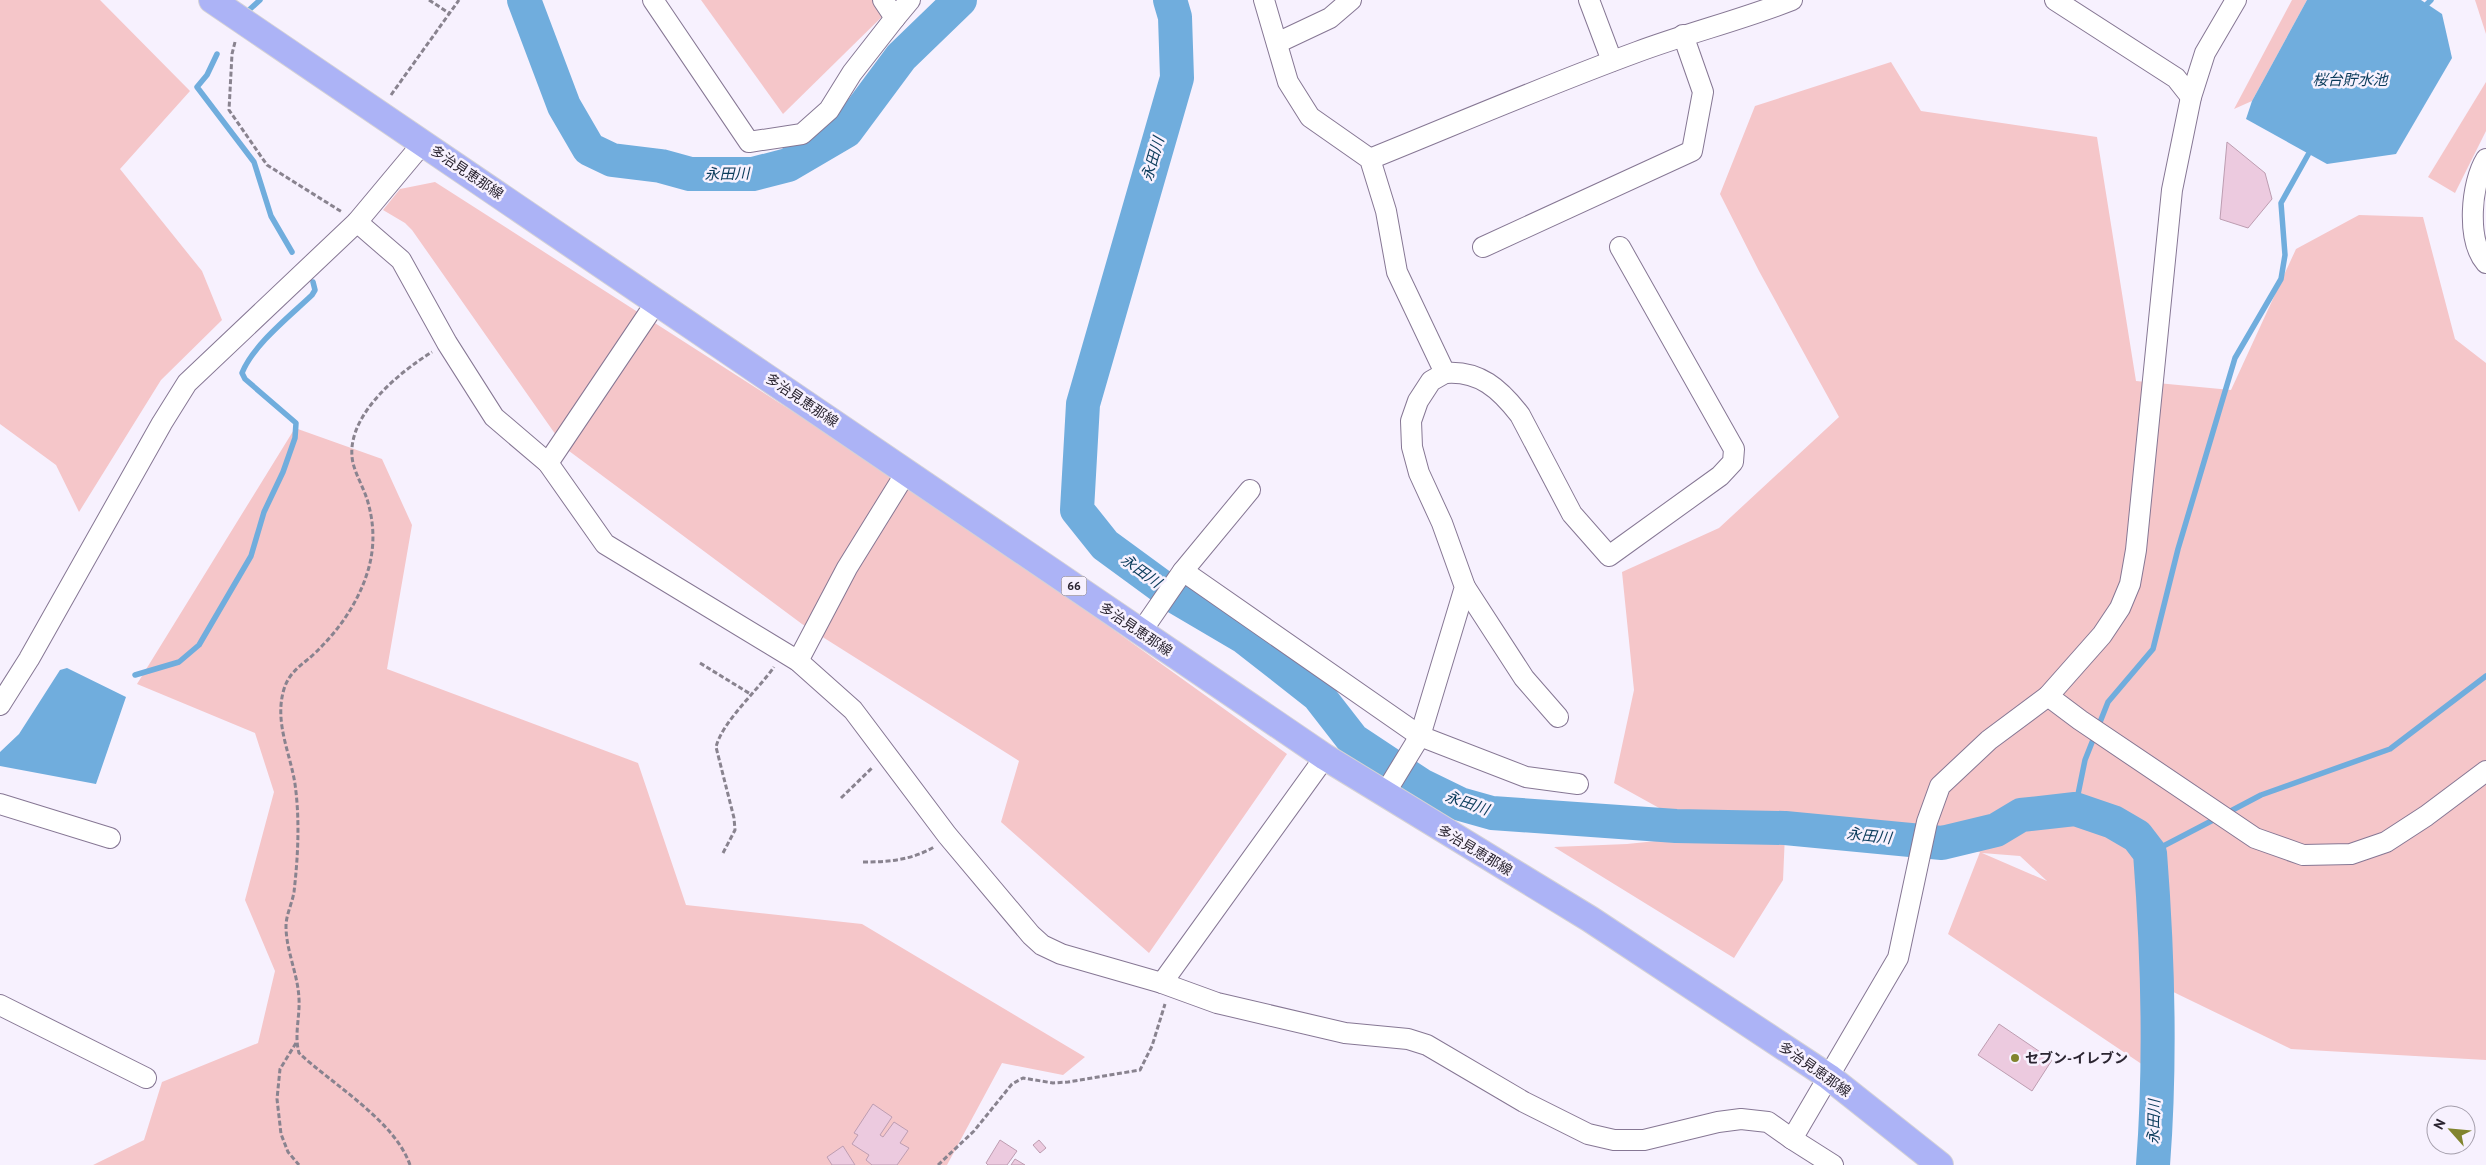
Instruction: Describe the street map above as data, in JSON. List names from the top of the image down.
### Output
{
  "streets": {
    "main road": ["多治見恵那線", "66"]
  },
  "water": ["桜台貯水池", "永田川"],
  "places": ["セブン-イレブン"],
  "north": "top left"
}
